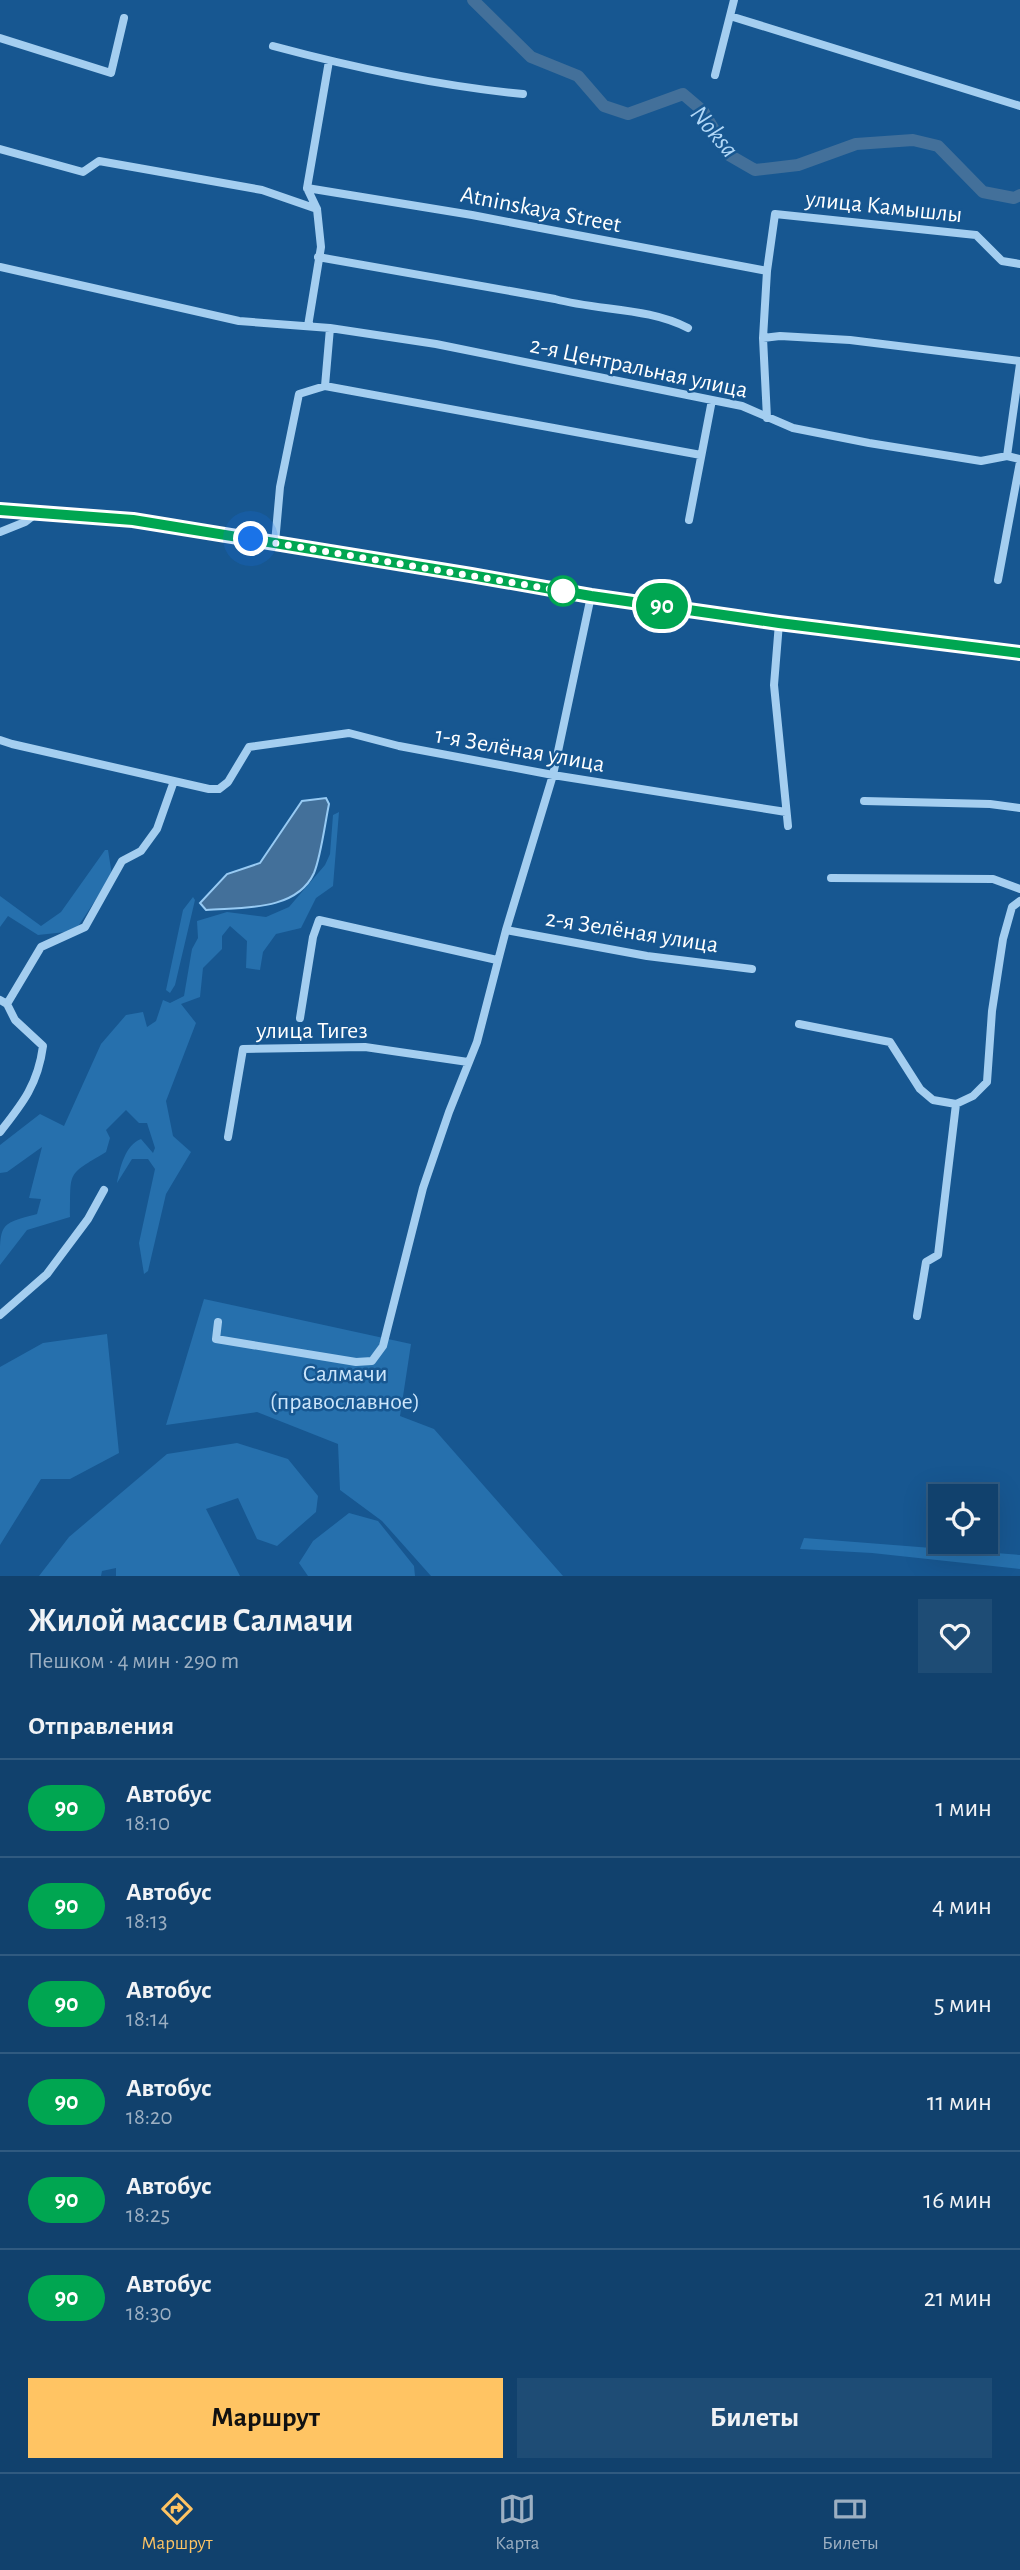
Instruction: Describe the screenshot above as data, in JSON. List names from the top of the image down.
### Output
{
  "streets": {
    "street": [
      "улица Камышлы",
      "Atninskaya Street",
      "2-я Центральная улица",
      "1-я Зелёная улица",
      "2-я Зелёная улица",
      "улица Тигез"
    ]
  },
  "crossings": [
    ["улица Камышлы", "Atninskaya Street"]
  ],
  "water": ["Noksa"],
  "parks": ["Салмачи (православное)"],
  "lines": ["bus line 90"],
  "page": {
    "on_map": "90",
    "heading": [
      ["Жилой массив Салмачи", "Пешком · 4 мин · 290 m"],
      "Отправления"
    ],
    "list": [
      {
        "mark": "90",
        "name": "Автобус",
        "note": "18:10",
        "value": "1 мин"
      },
      {
        "mark": "90",
        "name": "Автобус",
        "note": "18:13",
        "value": "4 мин"
      },
      {
        "mark": "90",
        "name": "Автобус",
        "note": "18:14",
        "value": "5 мин"
      },
      {
        "mark": "90",
        "name": "Автобус",
        "note": "18:20",
        "value": "11 мин"
      },
      {
        "mark": "90",
        "name": "Автобус",
        "note": "18:25",
        "value": "16 мин"
      },
      {
        "mark": "90",
        "name": "Автобус",
        "note": "18:30",
        "value": "21 мин"
      }
    ],
    "buttons": ["Маршрут", "Билеты"],
    "tabs": ["Маршрут", "Карта", "Билеты"]
  }
}
